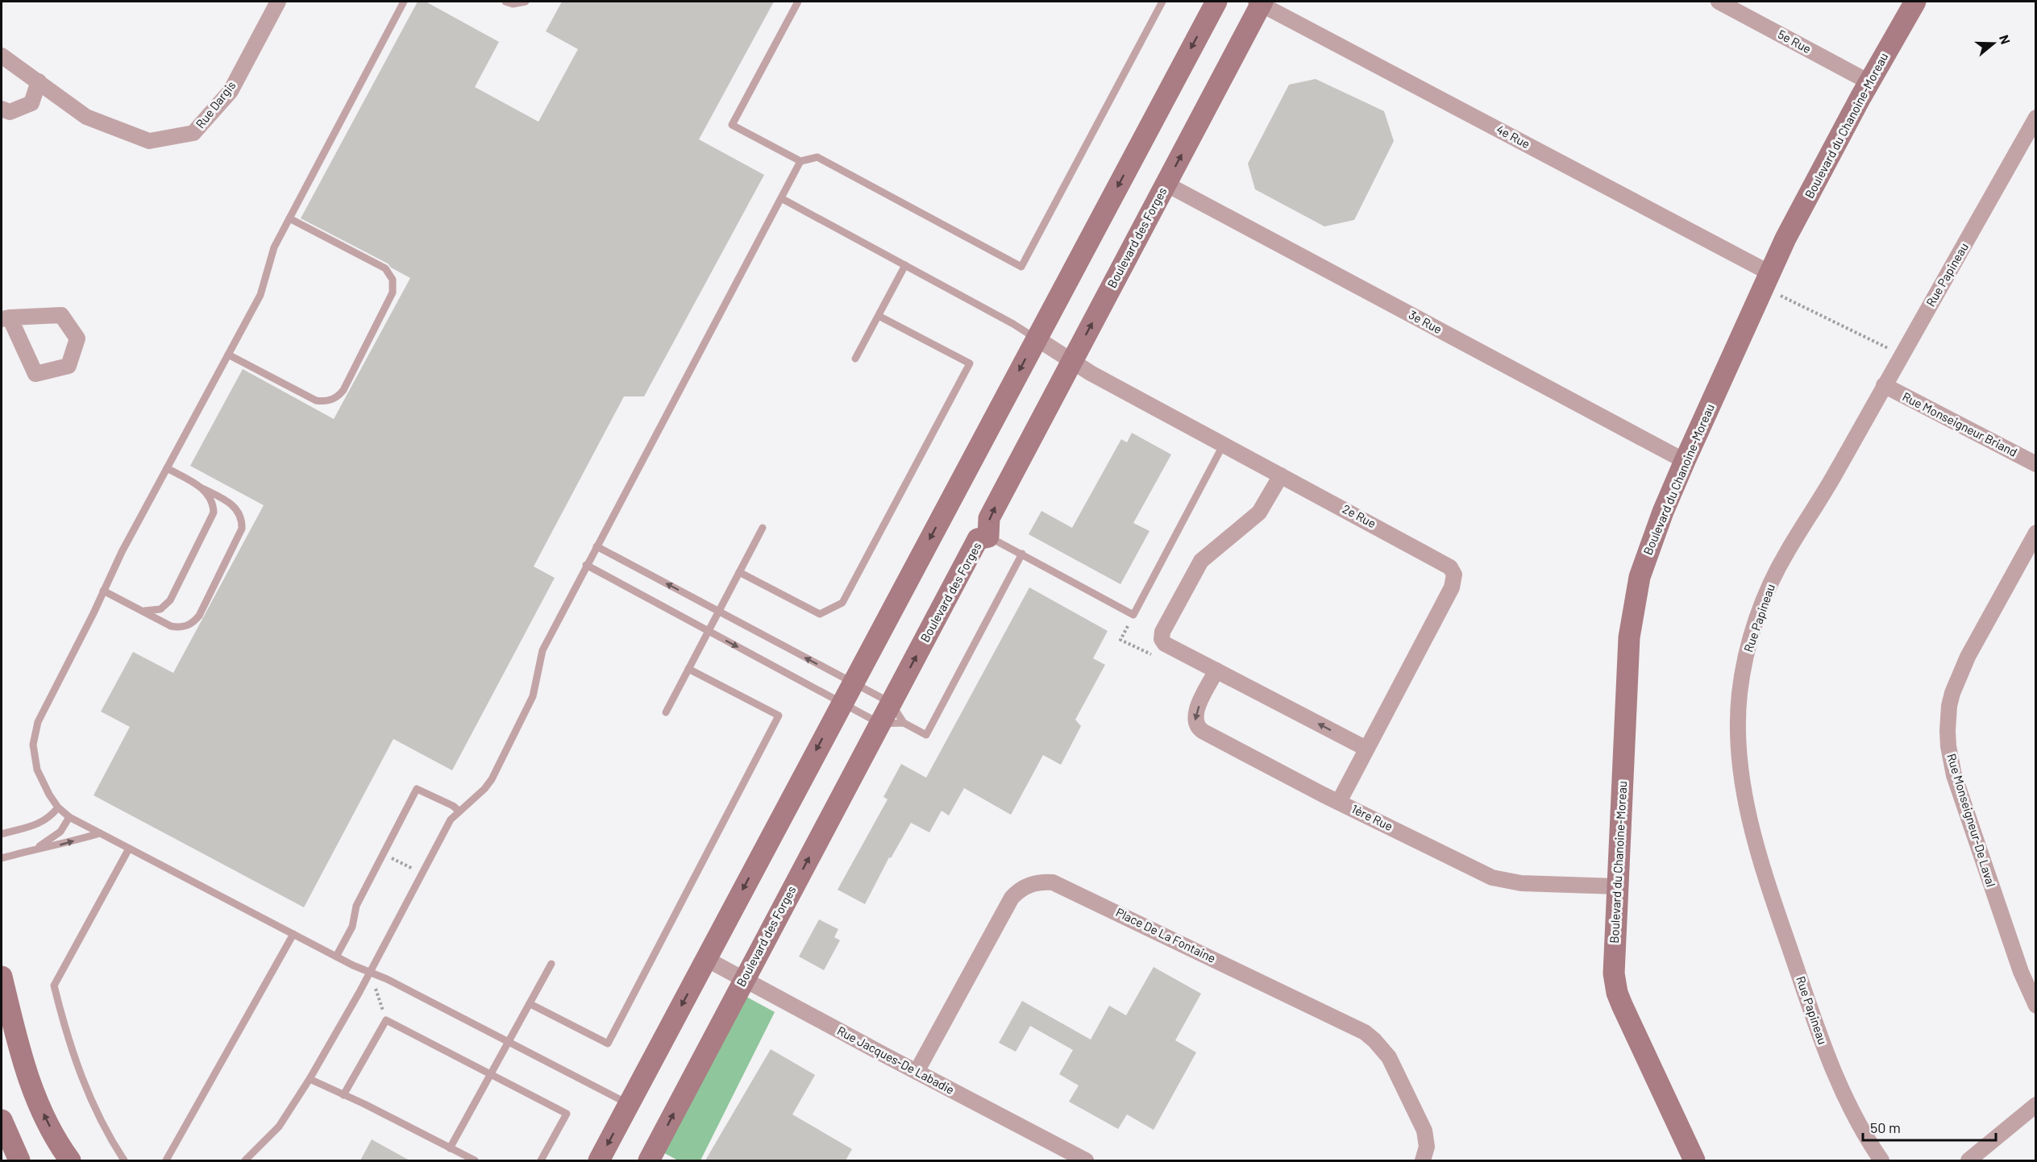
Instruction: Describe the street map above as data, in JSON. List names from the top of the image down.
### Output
{
  "streets": {
    "main road": ["Boulevard du Chanoine-Moreau", "Boulevard des Forges"],
    "street": [
      "5e Rue",
      "Rue Dargis",
      "4e Rue",
      "Rue Papineau",
      "3e Rue",
      "Rue Monseigneur Briand",
      "2e Rue",
      "1ère Rue",
      "Rue Monseigneur-De Laval",
      "Place De La Fontaine",
      "Rue Jacques-De Labadie"
    ]
  },
  "crossings": [
    ["5e Rue", "Boulevard du Chanoine-Moreau"],
    ["Boulevard du Chanoine-Moreau", "4e Rue"],
    ["Boulevard du Chanoine-Moreau", "3e Rue"],
    ["Boulevard du Chanoine-Moreau", "1ère Rue"],
    ["4e Rue", "Boulevard des Forges"],
    ["Boulevard des Forges", "3e Rue"],
    ["Boulevard des Forges", "2e Rue"],
    ["Boulevard des Forges", "Rue Jacques-De Labadie"],
    ["Rue Papineau", "Rue Monseigneur Briand"],
    ["2e Rue", "1ère Rue"],
    ["Place De La Fontaine", "Rue Jacques-De Labadie"]
  ],
  "scale_bar": "50 m",
  "north": "right"
}
